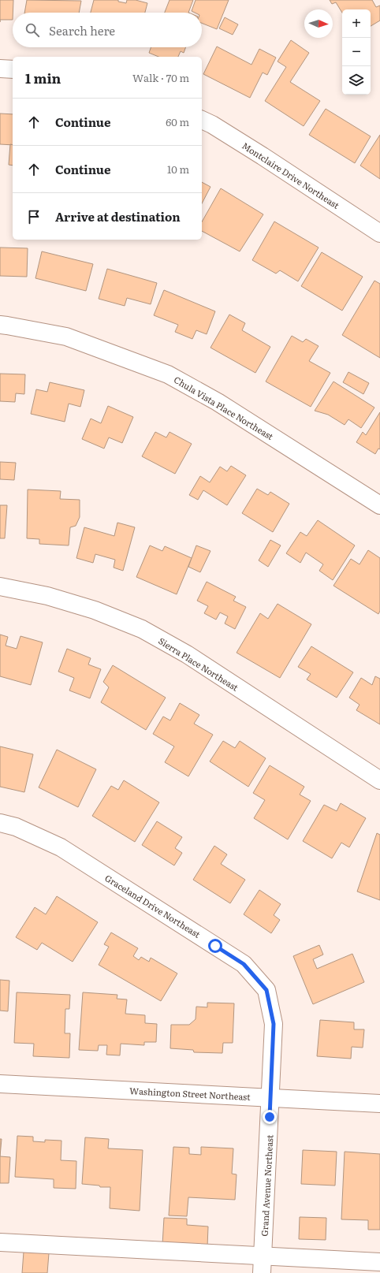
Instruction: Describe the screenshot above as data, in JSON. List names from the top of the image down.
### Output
{
  "streets": {
    "street": [
      "Montclaire Drive Northeast",
      "Chula Vista Place Northeast",
      "Sierra Place Northeast",
      "Graceland Drive Northeast",
      "Washington Street Northeast",
      "Grand Avenue Northeast"
    ]
  },
  "crossings": [
    ["Graceland Drive Northeast", "Washington Street Northeast"],
    ["Graceland Drive Northeast", "Grand Avenue Northeast"],
    ["Washington Street Northeast", "Grand Avenue Northeast"]
  ],
  "north": "right",
  "page": {
    "map_buttons": ["+", "−"],
    "search": "Search here",
    "heading": ["1 min", "Walk · 70 m"],
    "list": [
      ["Continue", "60 m"],
      ["Continue", "10 m"],
      "Arrive at destination"
    ]
  }
}
